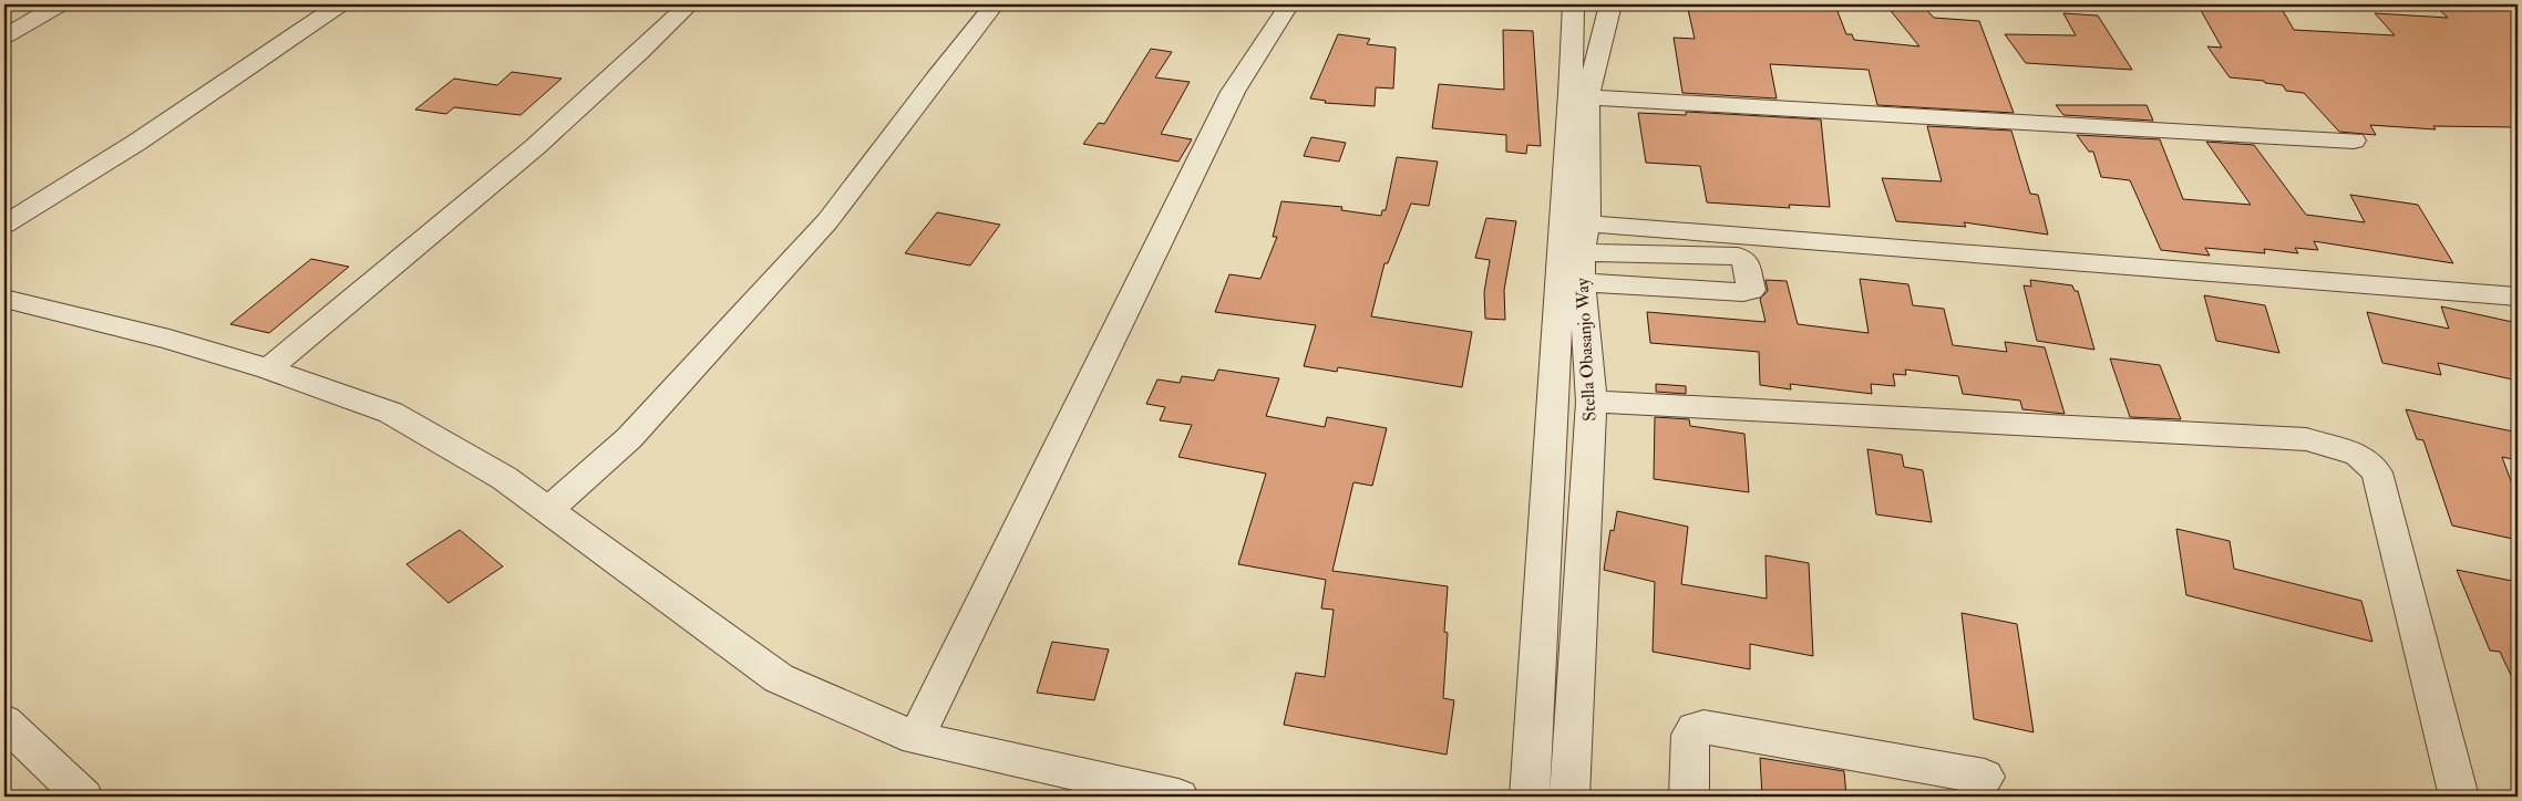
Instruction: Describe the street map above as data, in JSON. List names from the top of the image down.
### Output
{
  "streets": {
    "street": ["Stella Obasanjo Way"]
  }
}
